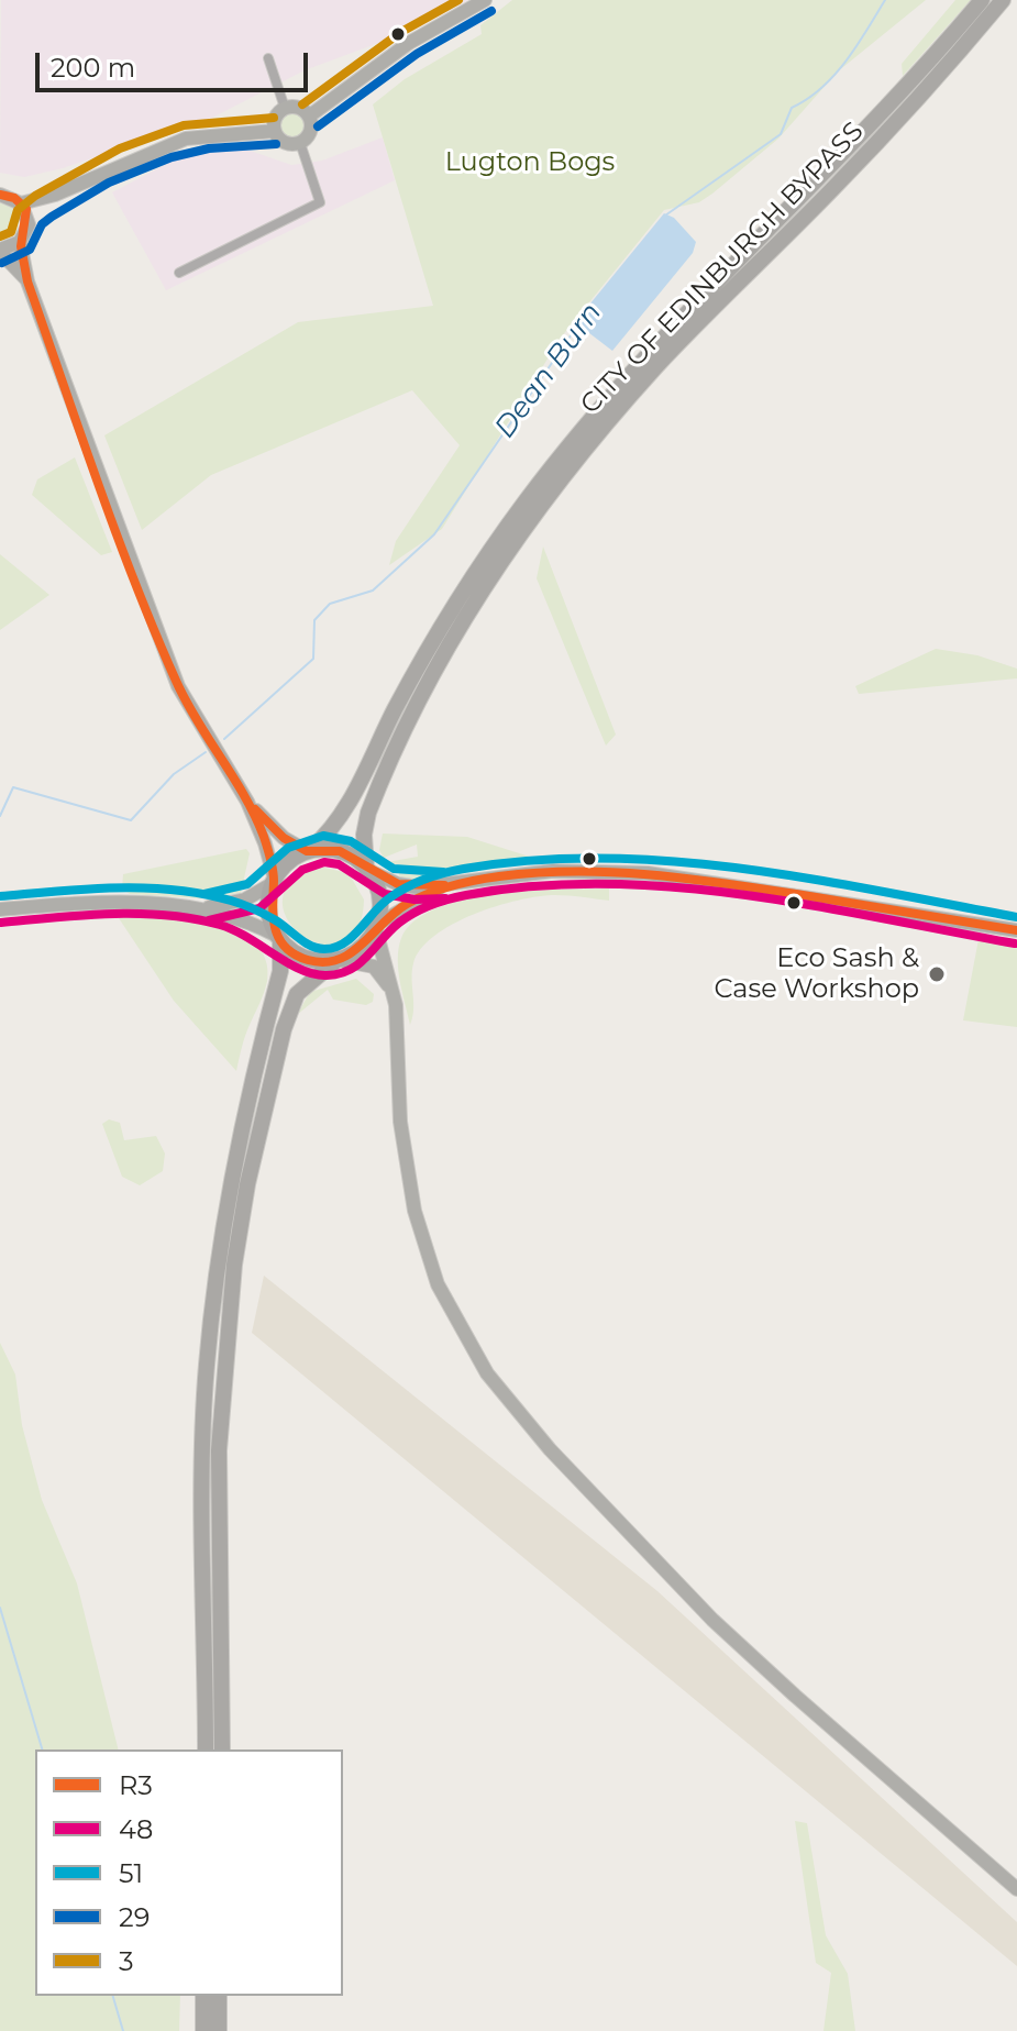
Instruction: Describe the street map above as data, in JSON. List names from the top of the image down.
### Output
{
  "streets": {
    "highway": ["CITY OF EDINBURGH BYPASS"]
  },
  "water": ["Dean Burn"],
  "parks": ["Lugton Bogs"],
  "places": ["Eco Sash & Case Workshop"],
  "lines": [
    "transit line 3",
    "transit line 29",
    "transit line R3",
    "transit line 51",
    "transit line 48"
  ],
  "legend": [
    "R3",
    "48",
    "51",
    "29",
    "3"
  ],
  "scale_bar": "200 m"
}
